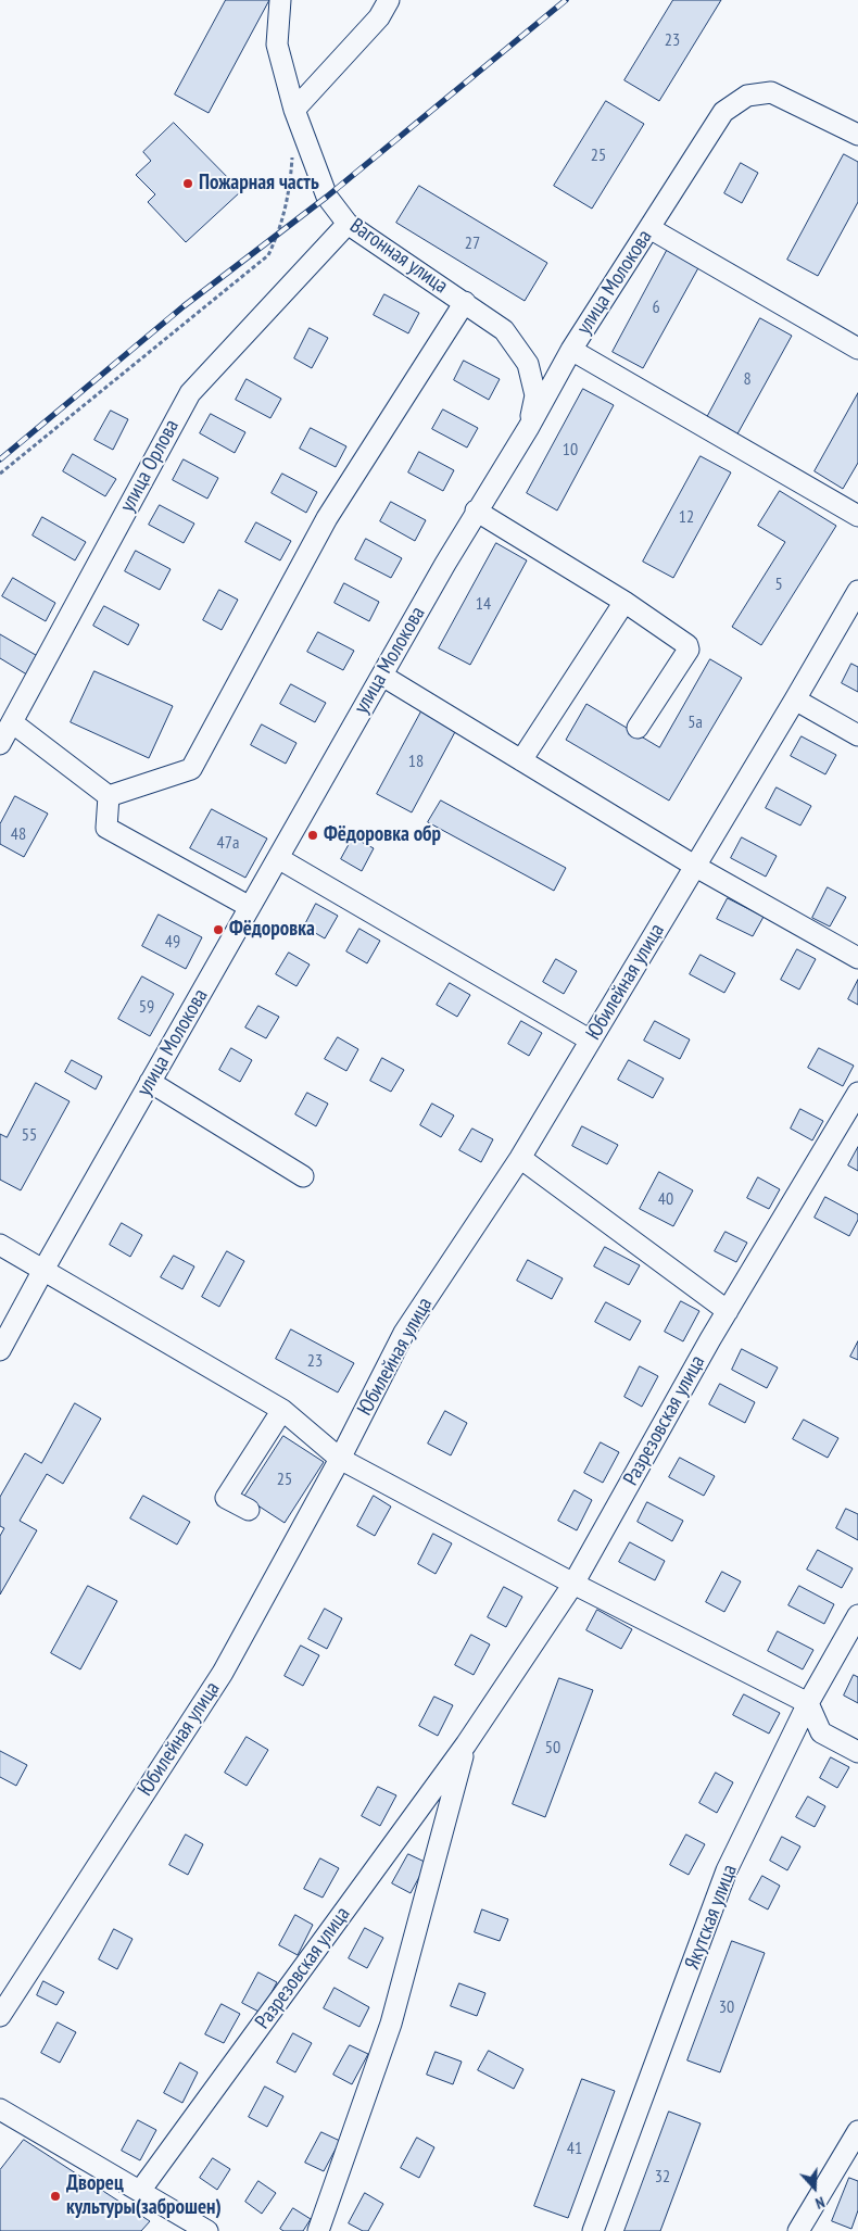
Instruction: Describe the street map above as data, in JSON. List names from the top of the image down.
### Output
{
  "streets": {
    "street": [
      "Вагонная улица",
      "улица Молокова",
      "улица Орлова",
      "Юбилейная улица",
      "Разрезовская улица",
      "Якутская улица"
    ]
  },
  "crossings": [
    ["Вагонная улица", "улица Молокова"],
    ["Вагонная улица", "улица Орлова"]
  ],
  "places": [
    "Пожарная часть",
    "Фёдоровка обр",
    "Фёдоровка",
    "Дворец культуры(заброшен)"
  ],
  "house_numbers": [
    "23",
    "25",
    "27",
    "6",
    "8",
    "10",
    "12",
    "5",
    "14",
    "5а",
    "18",
    "48",
    "47а",
    "49",
    "59",
    "55",
    "40",
    "23",
    "25",
    "50",
    "30",
    "41",
    "32"
  ],
  "north": "bottom"
}
